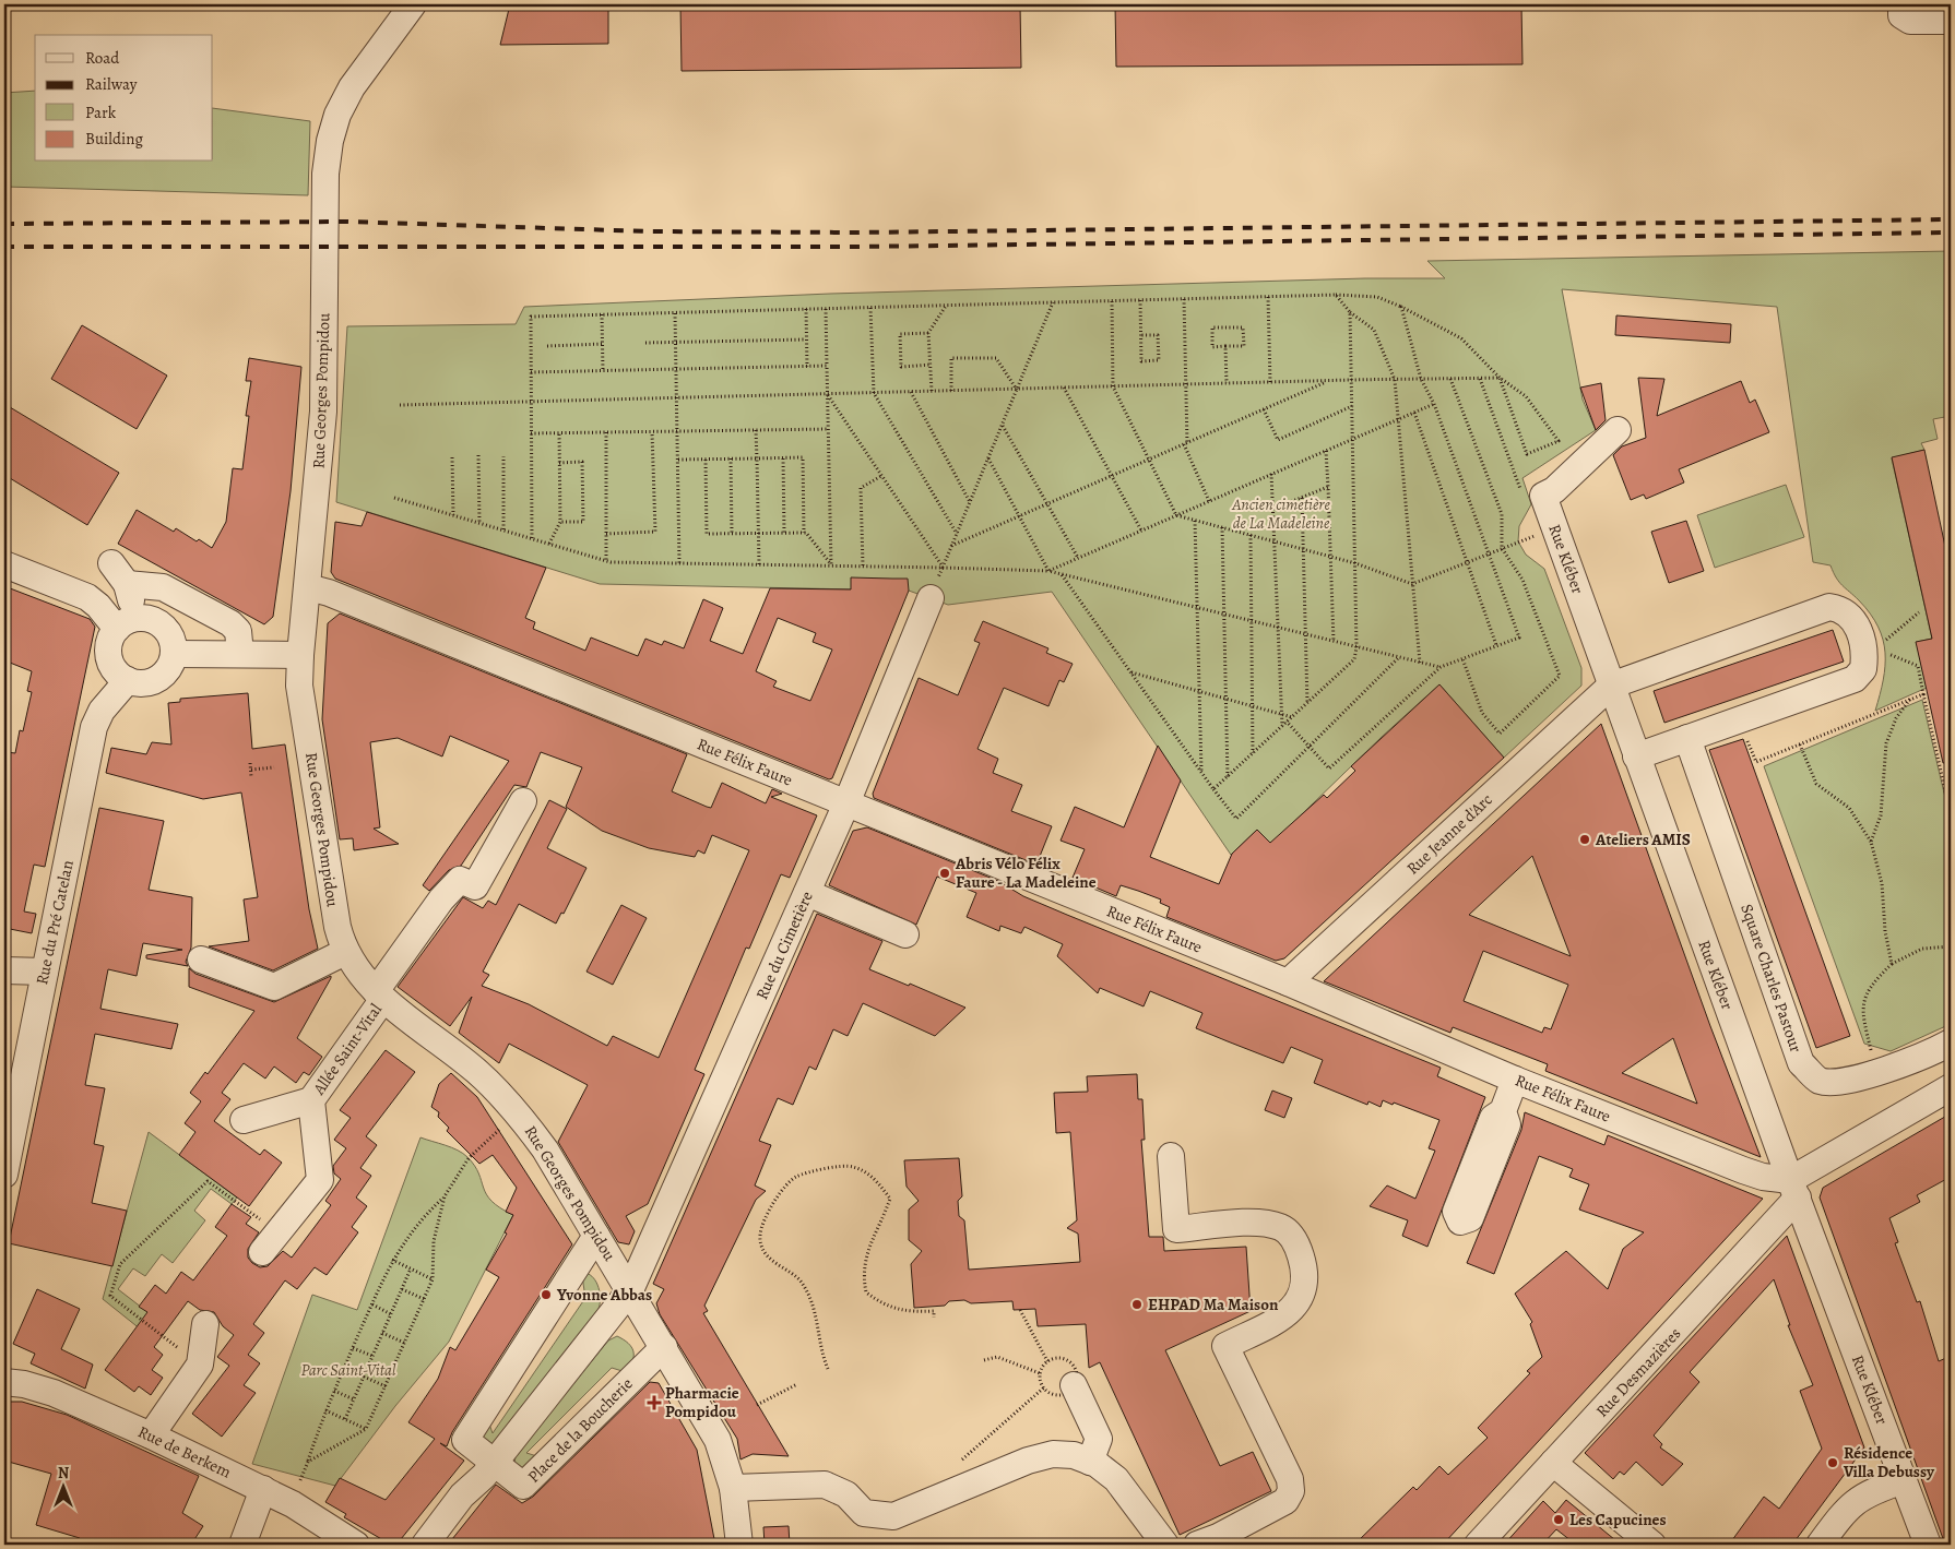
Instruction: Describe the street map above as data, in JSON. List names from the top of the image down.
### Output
{
  "streets": {
    "street": [
      "Rue Georges Pompidou",
      "Rue Kléber",
      "Rue Félix Faure",
      "Rue Jeanne d'Arc",
      "Rue du Pré Catelan",
      "Rue du Cimetière",
      "Square Charles Pastour",
      "Allée Saint-Vital",
      "Rue Desmazières",
      "Place de la Boucherie",
      "Rue de Berkem"
    ]
  },
  "crossings": [
    ["Rue Georges Pompidou", "Rue Félix Faure"],
    ["Rue Georges Pompidou", "Rue du Cimetière"],
    ["Rue Georges Pompidou", "Allée Saint-Vital"],
    ["Rue Georges Pompidou", "Place de la Boucherie"],
    ["Rue Kléber", "Rue Félix Faure"],
    ["Rue Kléber", "Rue Jeanne d'Arc"],
    ["Rue Kléber", "Rue Desmazières"],
    ["Rue Félix Faure", "Rue Jeanne d'Arc"],
    ["Rue Félix Faure", "Rue du Cimetière"],
    ["Rue Félix Faure", "Rue Desmazières"]
  ],
  "parks": ["Ancien cimetière de La Madeleine", "Parc Saint-Vital"],
  "places": {
    "other": [
      "Ateliers AMIS",
      "Abris Vélo Félix Faure - La Madeleine",
      "Yvonne Abbas",
      "EHPAD Ma Maison",
      "Résidence Villa Debussy",
      "Les Capucines"
    ],
    "health": ["Pharmacie Pompidou"]
  },
  "legend": [
    "Road",
    "Railway",
    "Park",
    "Building"
  ],
  "north": "top"
}
